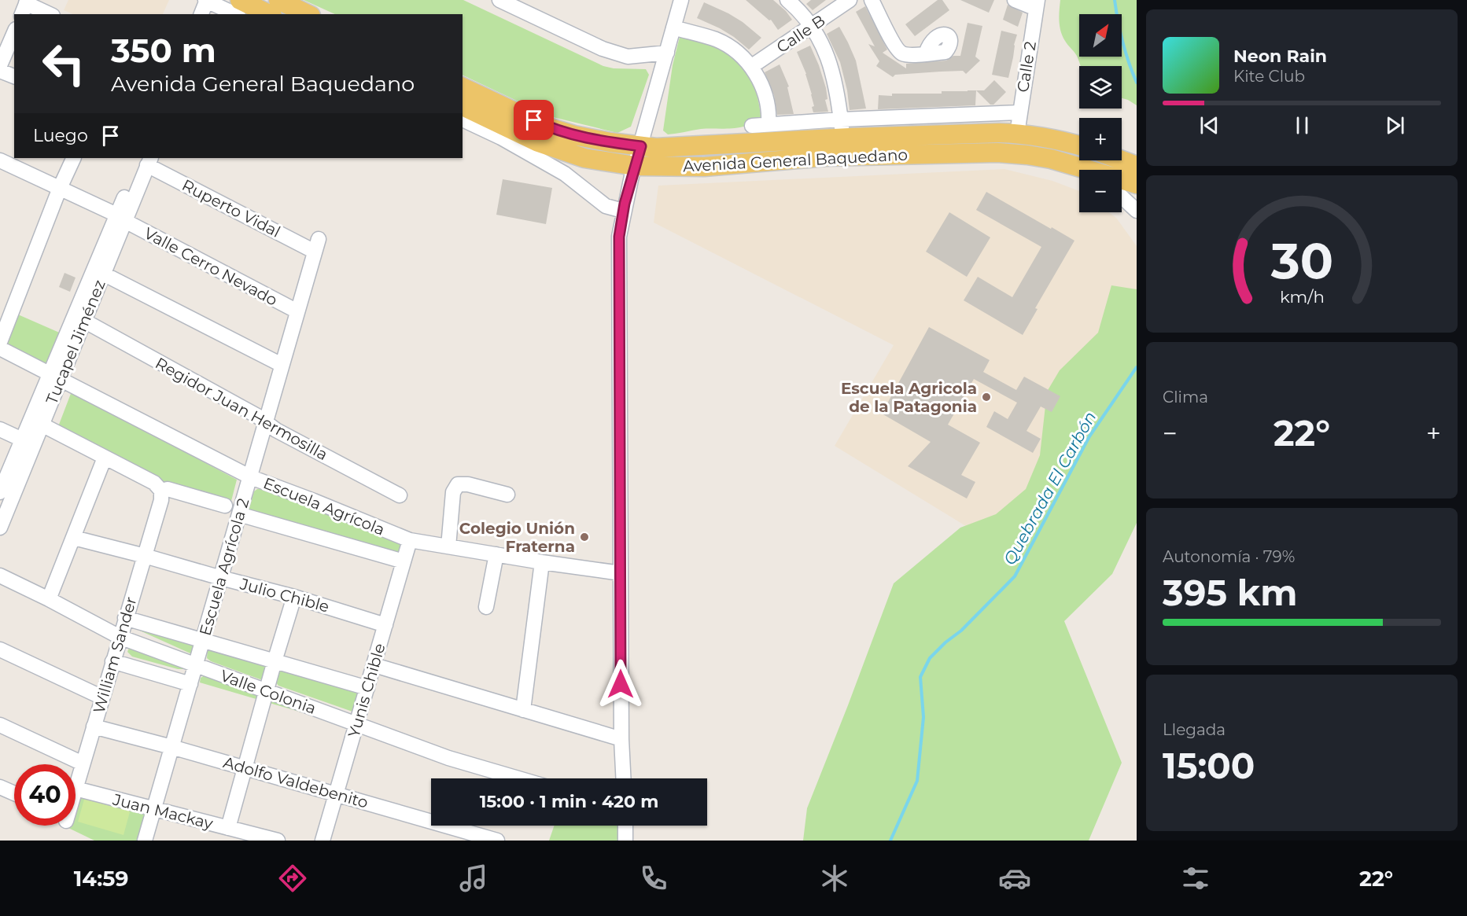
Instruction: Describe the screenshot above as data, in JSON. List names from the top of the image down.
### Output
{
  "streets": {
    "main road": ["Avenida General Baquedano"],
    "street": [
      "Calle B",
      "Calle 2",
      "Ruperto Vidal",
      "Valle Cerro Nevado",
      "Tucapel Jiménez",
      "Regidor Juan Hermosilla",
      "Escuela Agrícola",
      "Escuela Agrícola 2",
      "Julio Chible",
      "William Sander",
      "Yunis Chible",
      "Valle Colonia",
      "Adolfo Valdebenito",
      "Juan Mackay"
    ]
  },
  "crossings": [
    ["Calle 2", "Avenida General Baquedano"],
    ["Ruperto Vidal", "Tucapel Jiménez"],
    ["Ruperto Vidal", "Escuela Agrícola 2"],
    ["Valle Cerro Nevado", "Tucapel Jiménez"],
    ["Valle Cerro Nevado", "Escuela Agrícola 2"],
    ["Tucapel Jiménez", "Regidor Juan Hermosilla"],
    ["Tucapel Jiménez", "Escuela Agrícola"],
    ["Regidor Juan Hermosilla", "Escuela Agrícola 2"],
    ["Escuela Agrícola", "Escuela Agrícola 2"],
    ["Escuela Agrícola", "Yunis Chible"],
    ["Escuela Agrícola 2", "Julio Chible"],
    ["Escuela Agrícola 2", "Valle Colonia"],
    ["Escuela Agrícola 2", "Adolfo Valdebenito"],
    ["Escuela Agrícola 2", "Juan Mackay"],
    ["Julio Chible", "William Sander"],
    ["Julio Chible", "Yunis Chible"],
    ["William Sander", "Valle Colonia"],
    ["William Sander", "Adolfo Valdebenito"],
    ["William Sander", "Juan Mackay"],
    ["Yunis Chible", "Valle Colonia"],
    ["Yunis Chible", "Adolfo Valdebenito"]
  ],
  "water": ["Quebrada El Carbón"],
  "places": ["Escuela Agricola de la Patagonia", "Colegio Unión Fraterna"],
  "north": "top right",
  "page": {
    "map_buttons": ["+", "−"],
    "turn": ["350 m", "Avenida General Baquedano"],
    "song": ["Neon Rain", "Kite Club"],
    "then": "Luego",
    "tile": [
      "Clima",
      ["Autonomía · 79%", "395 km"],
      ["Llegada", "15:00"]
    ],
    "heat": ["−", "22°", "+"],
    "limit": "40",
    "trip": "15:00 · 1 min · 420 m",
    "tabs": ["14:59", "22°"],
    "gauge": ["30", "km/h"]
  }
}
